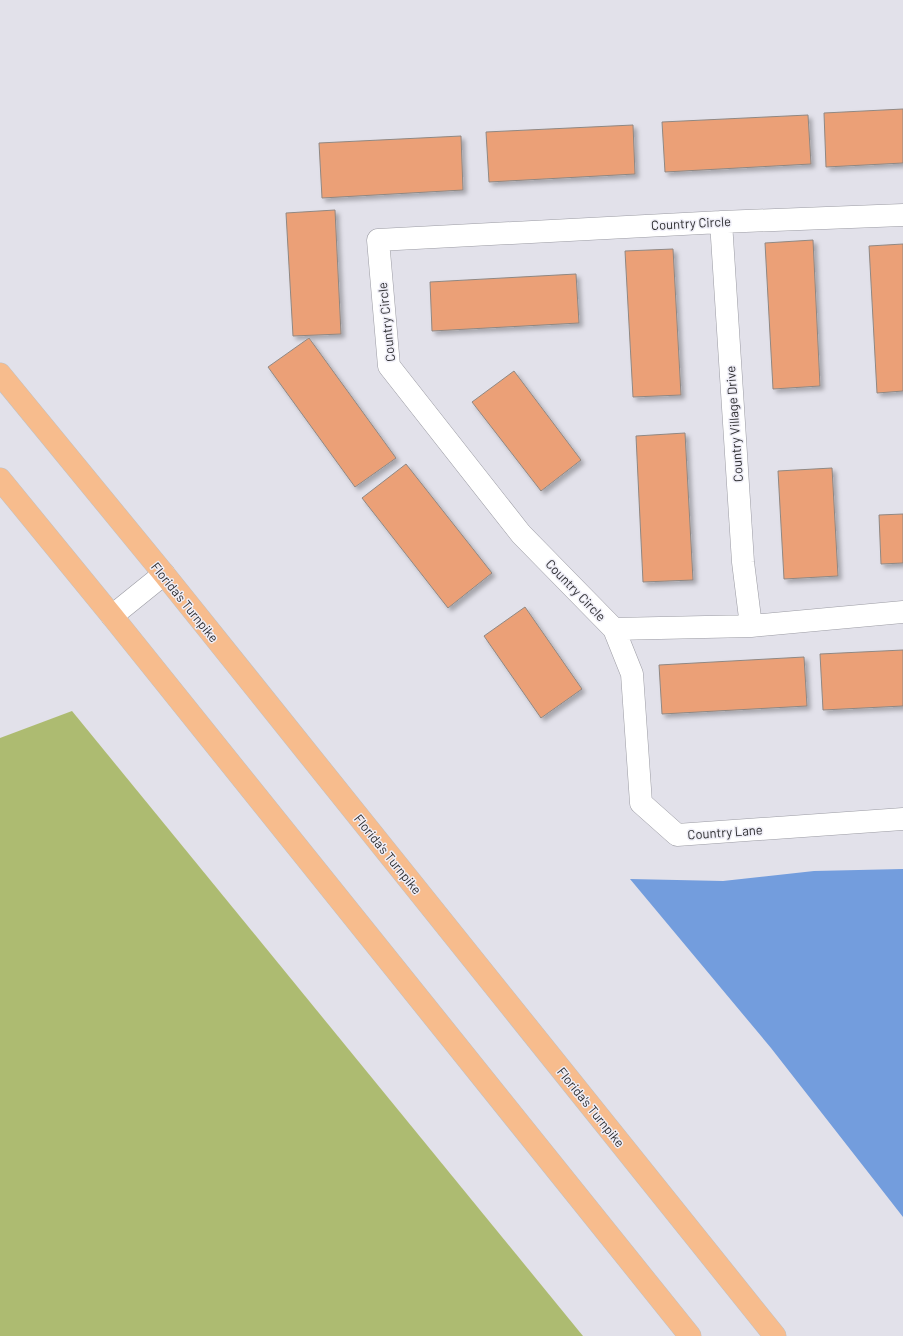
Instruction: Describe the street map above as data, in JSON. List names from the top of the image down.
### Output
{
  "streets": {
    "highway": ["Florida's Turnpike"],
    "street": ["Country Circle", "Country Village Drive", "Country Lane"]
  },
  "crossings": [
    ["Country Circle", "Country Village Drive"],
    ["Country Circle", "Country Lane"]
  ]
}
